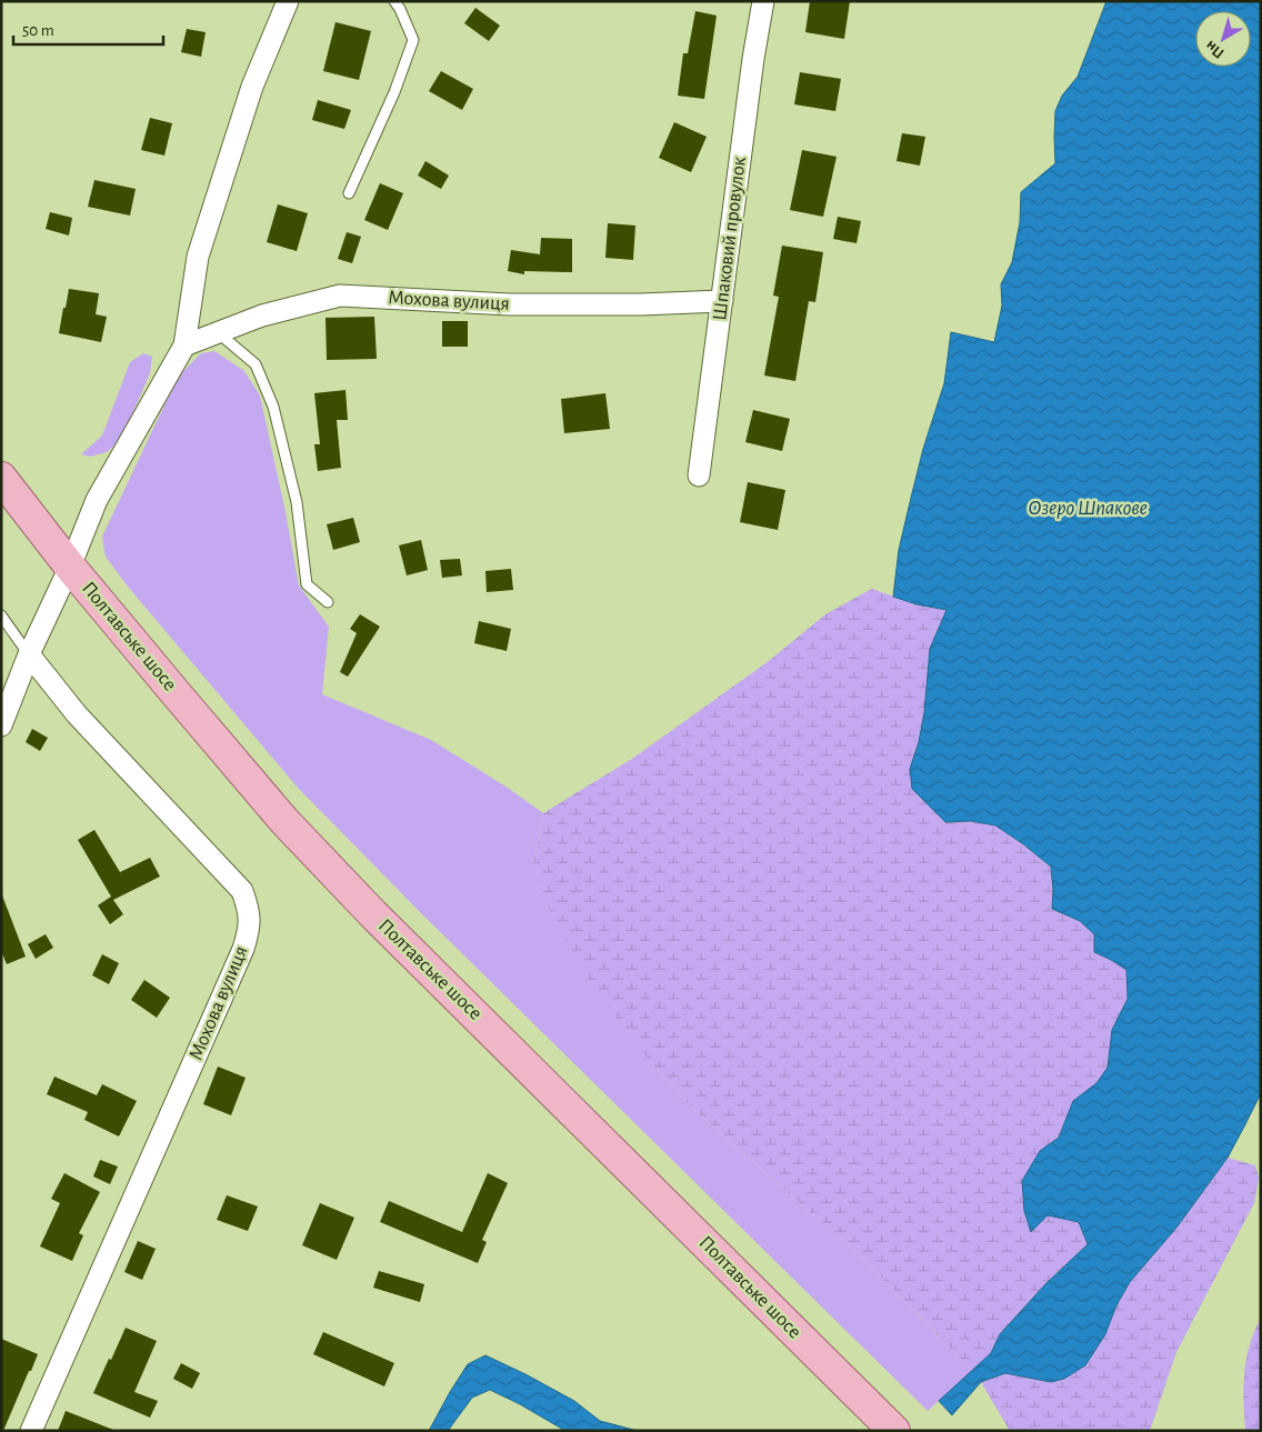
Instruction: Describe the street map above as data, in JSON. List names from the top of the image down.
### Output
{
  "streets": {
    "main road": ["Полтавське шосе"],
    "street": ["Шпаковий провулок", "Мохова вулиця"]
  },
  "crossings": [
    ["Шпаковий провулок", "Мохова вулиця"]
  ],
  "water": ["Озеро Шпакове"],
  "scale_bar": "50 m",
  "north": "bottom left"
}
